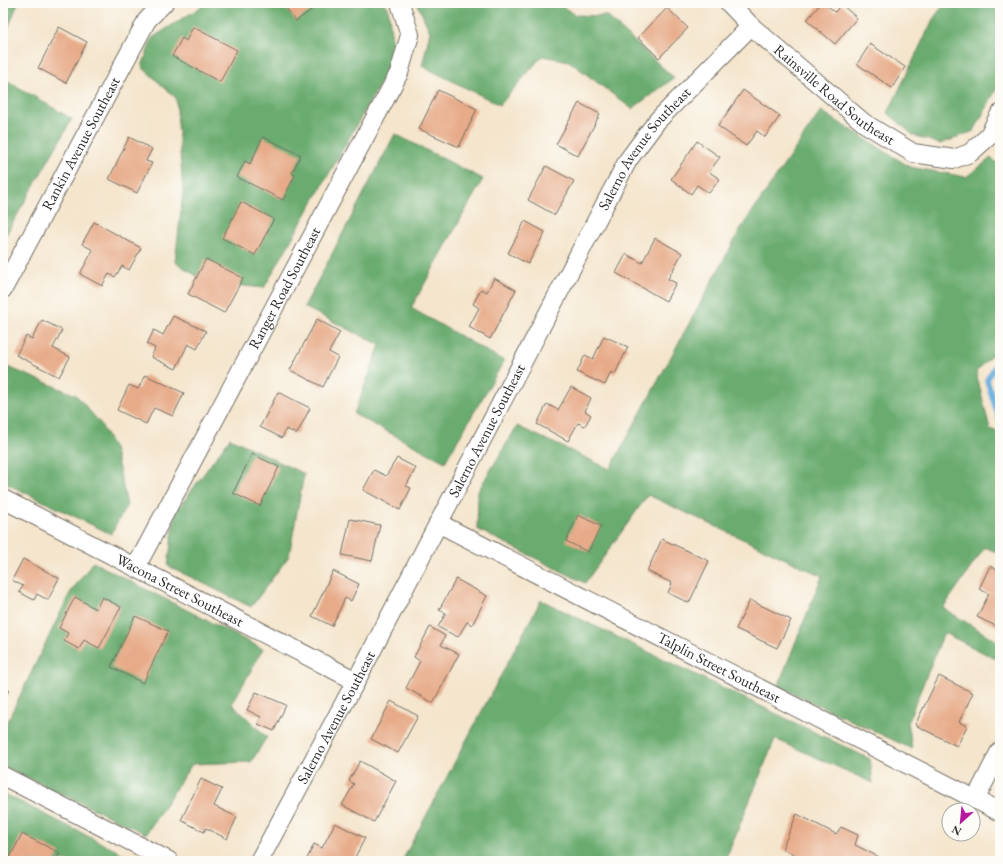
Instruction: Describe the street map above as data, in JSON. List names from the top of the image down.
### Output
{
  "streets": {
    "street": [
      "Rainsville Road Southeast",
      "Rankin Avenue Southeast",
      "Salerno Avenue Southeast",
      "Ranger Road Southeast",
      "Wacona Street Southeast",
      "Talplin Street Southeast"
    ]
  },
  "crossings": [
    ["Rainsville Road Southeast", "Salerno Avenue Southeast"],
    ["Salerno Avenue Southeast", "Wacona Street Southeast"],
    ["Salerno Avenue Southeast", "Talplin Street Southeast"],
    ["Ranger Road Southeast", "Wacona Street Southeast"]
  ],
  "north": "bottom left"
}
